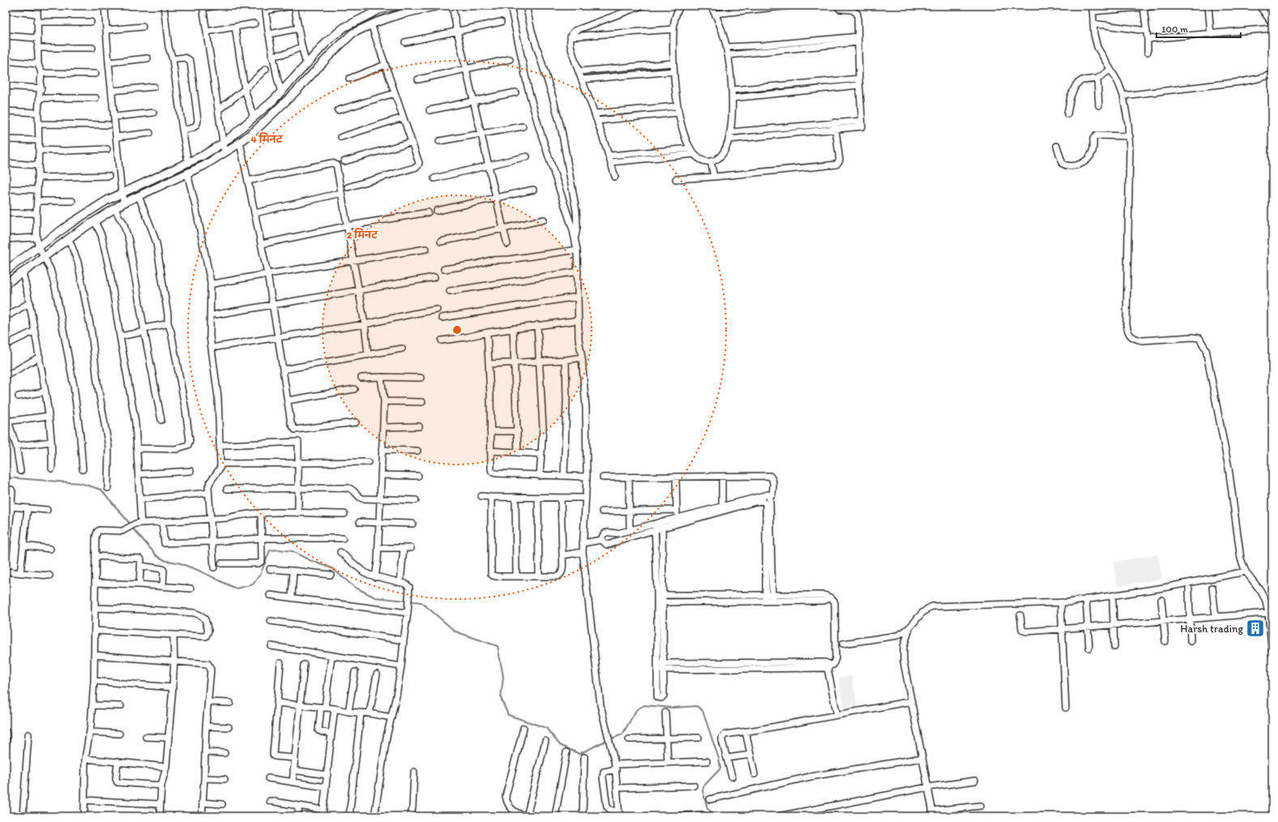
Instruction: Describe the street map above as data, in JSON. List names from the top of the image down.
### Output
{
  "places": {
    "building": ["Harsh trading"]
  },
  "scale_bar": "100 m",
  "rings": ["4 मिनट", "2 मिनट"]
}
